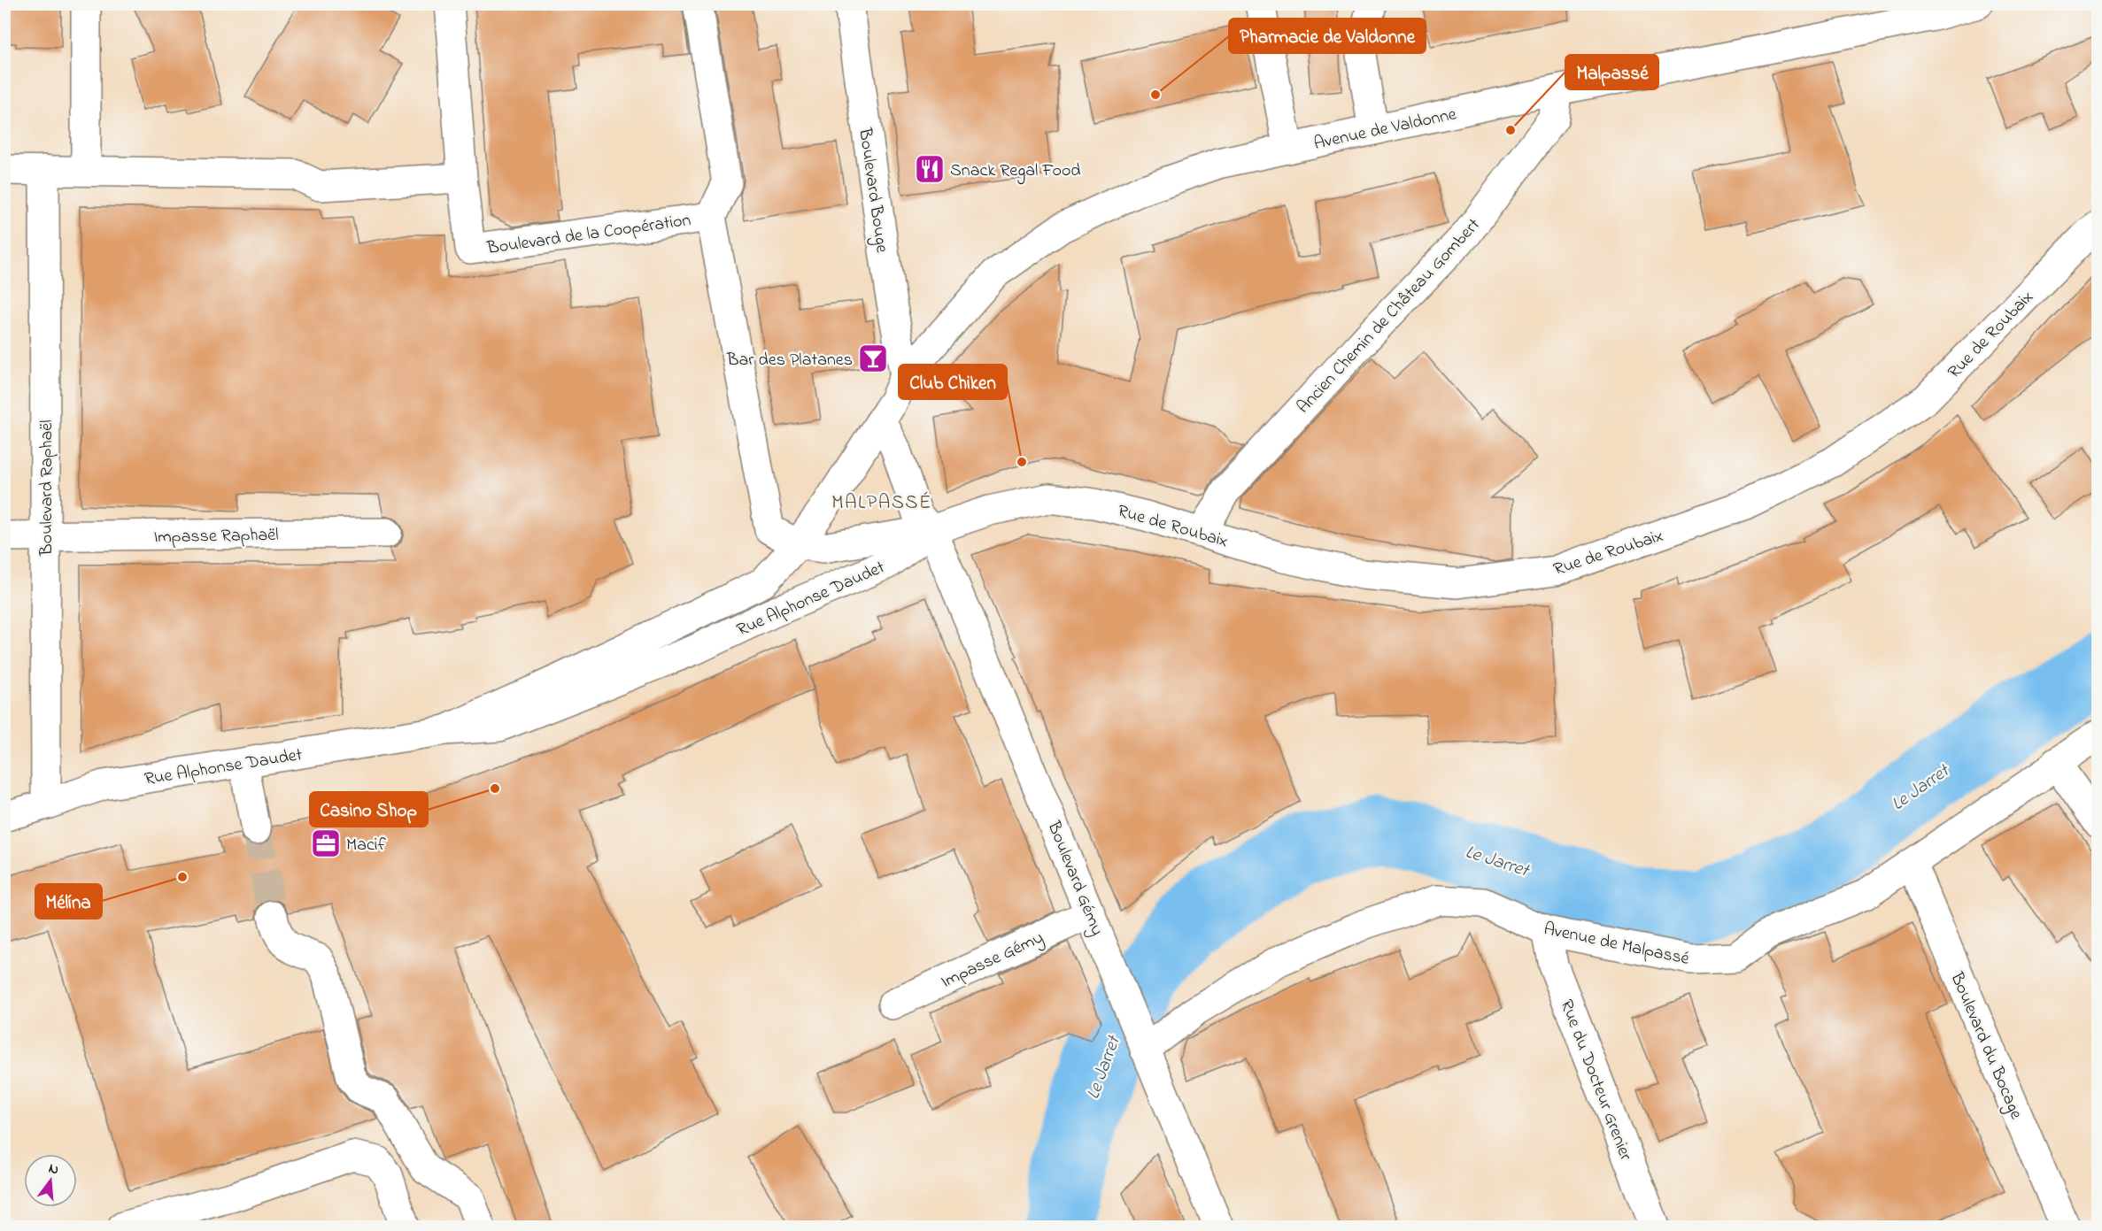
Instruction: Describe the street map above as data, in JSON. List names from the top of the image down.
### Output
{
  "streets": {
    "street": [
      "Avenue de Valdonne",
      "Boulevard Bouge",
      "Boulevard de la Coopération",
      "Ancien Chemin de Château Gombert",
      "Rue de Roubaix",
      "Boulevard Raphaël",
      "Impasse Raphaël",
      "Rue Alphonse Daudet",
      "Boulevard Gémy",
      "Avenue de Malpassé",
      "Impasse Gémy",
      "Boulevard du Bocage",
      "Rue du Docteur Grenier"
    ]
  },
  "crossings": [
    ["Avenue de Valdonne", "Boulevard Bouge"],
    ["Avenue de Valdonne", "Boulevard de la Coopération"],
    ["Avenue de Valdonne", "Ancien Chemin de Château Gombert"],
    ["Avenue de Valdonne", "Rue Alphonse Daudet"],
    ["Boulevard de la Coopération", "Rue Alphonse Daudet"],
    ["Ancien Chemin de Château Gombert", "Rue de Roubaix"],
    ["Rue de Roubaix", "Rue Alphonse Daudet"],
    ["Rue de Roubaix", "Boulevard Gémy"],
    ["Boulevard Raphaël", "Impasse Raphaël"],
    ["Boulevard Raphaël", "Rue Alphonse Daudet"],
    ["Rue Alphonse Daudet", "Boulevard Gémy"],
    ["Boulevard Gémy", "Avenue de Malpassé"],
    ["Boulevard Gémy", "Impasse Gémy"],
    ["Avenue de Malpassé", "Boulevard du Bocage"],
    ["Avenue de Malpassé", "Rue du Docteur Grenier"]
  ],
  "districts": ["MALPASSÉ"],
  "water": ["Le Jarret"],
  "places": {
    "other": [
      "Pharmacie de Valdonne",
      "Malpassé",
      "Club Chiken",
      "Casino Shop",
      "Mélína"
    ],
    "restaurant": ["Snack Regal Food"],
    "bar": ["Bar des Platanes"],
    "office": ["Macif"]
  },
  "north": "top"
}
